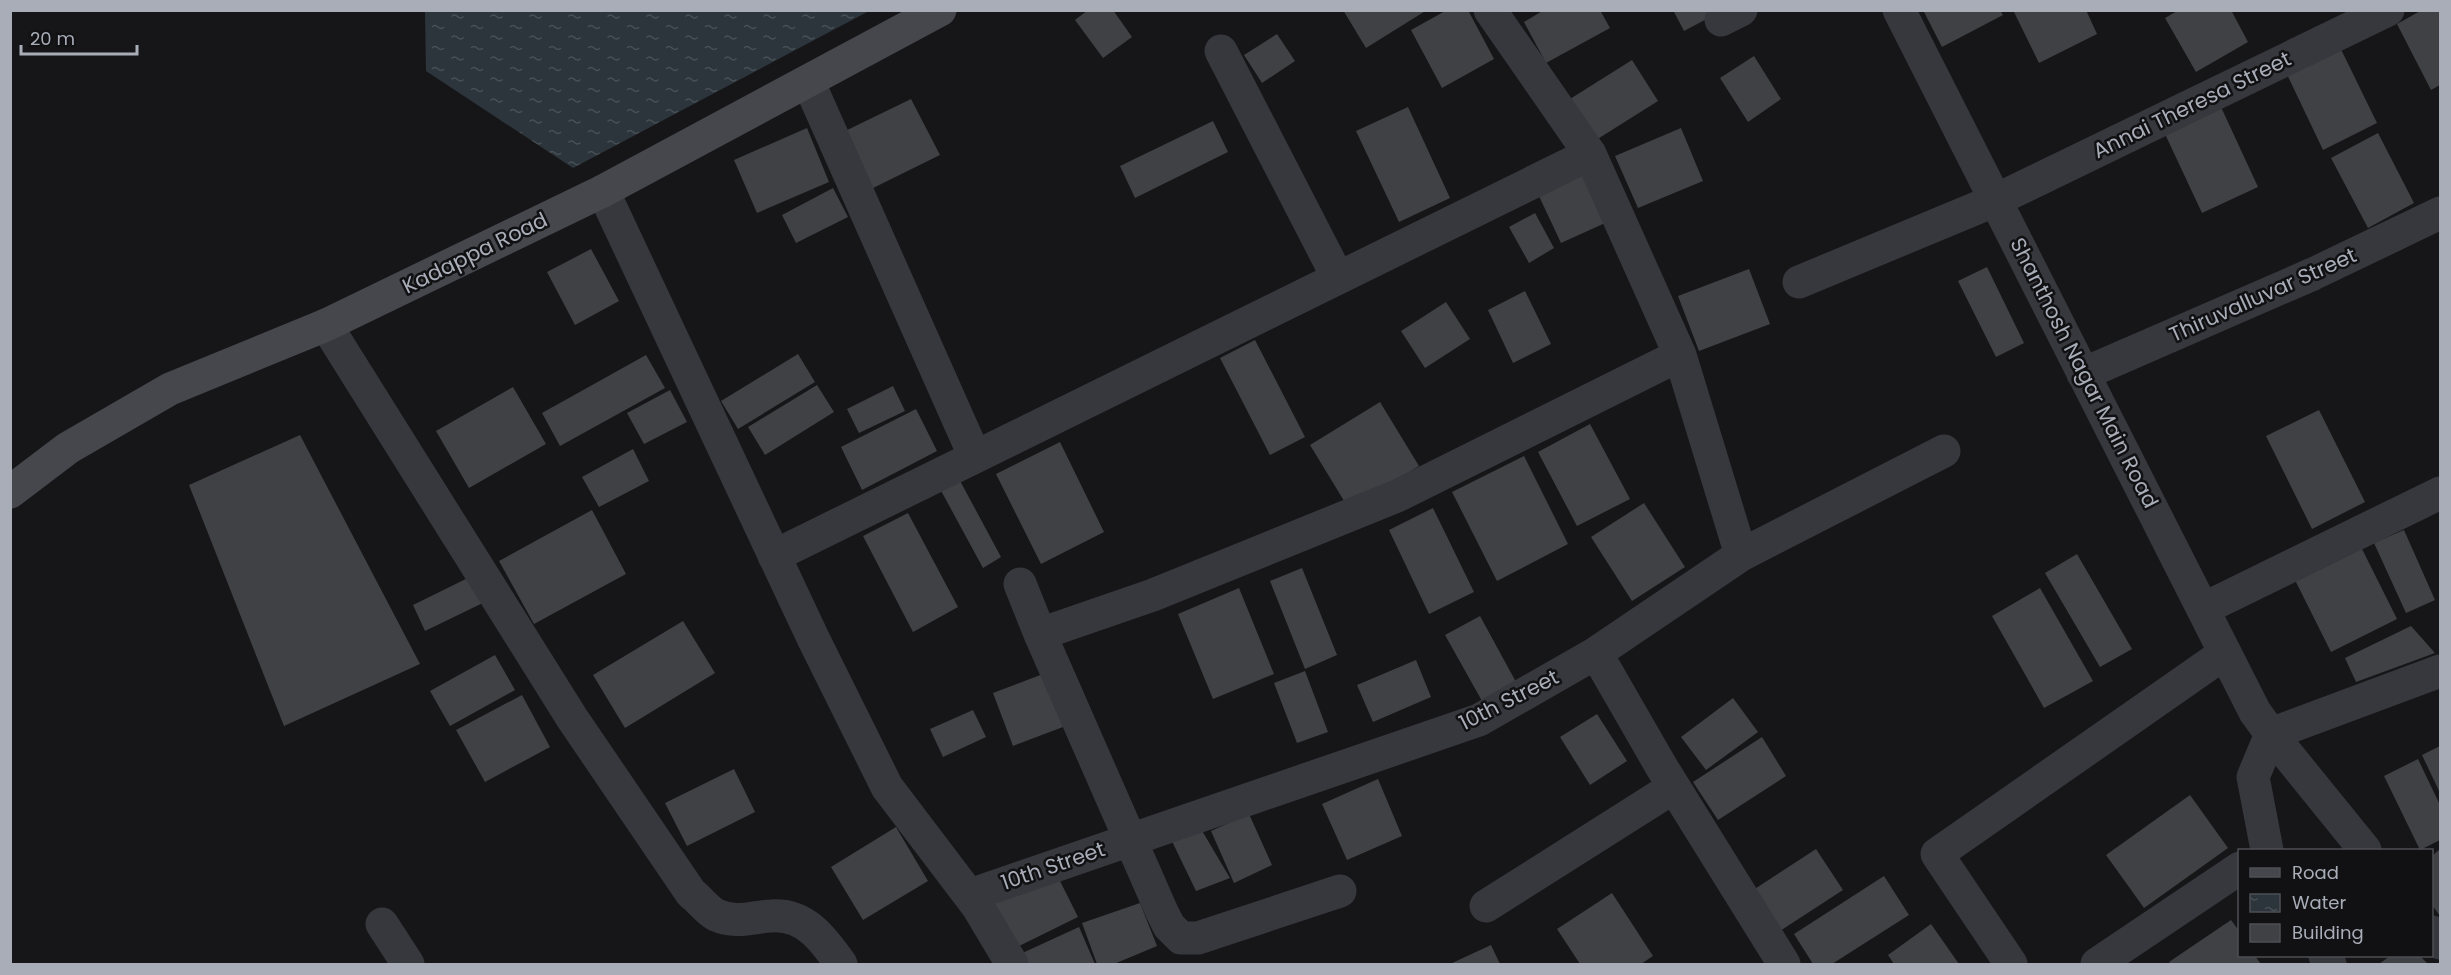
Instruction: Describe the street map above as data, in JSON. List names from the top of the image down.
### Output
{
  "streets": {
    "main road": ["Kadappa Road"],
    "street": [
      "Annai Theresa Street",
      "Thiruvalluvar Street",
      "Shanthosh Nagar Main Road",
      "10th Street"
    ]
  },
  "crossings": [
    ["Annai Theresa Street", "Shanthosh Nagar Main Road"],
    ["Thiruvalluvar Street", "Shanthosh Nagar Main Road"]
  ],
  "legend": ["Road", "Water", "Building"],
  "scale_bar": "20 m"
}
